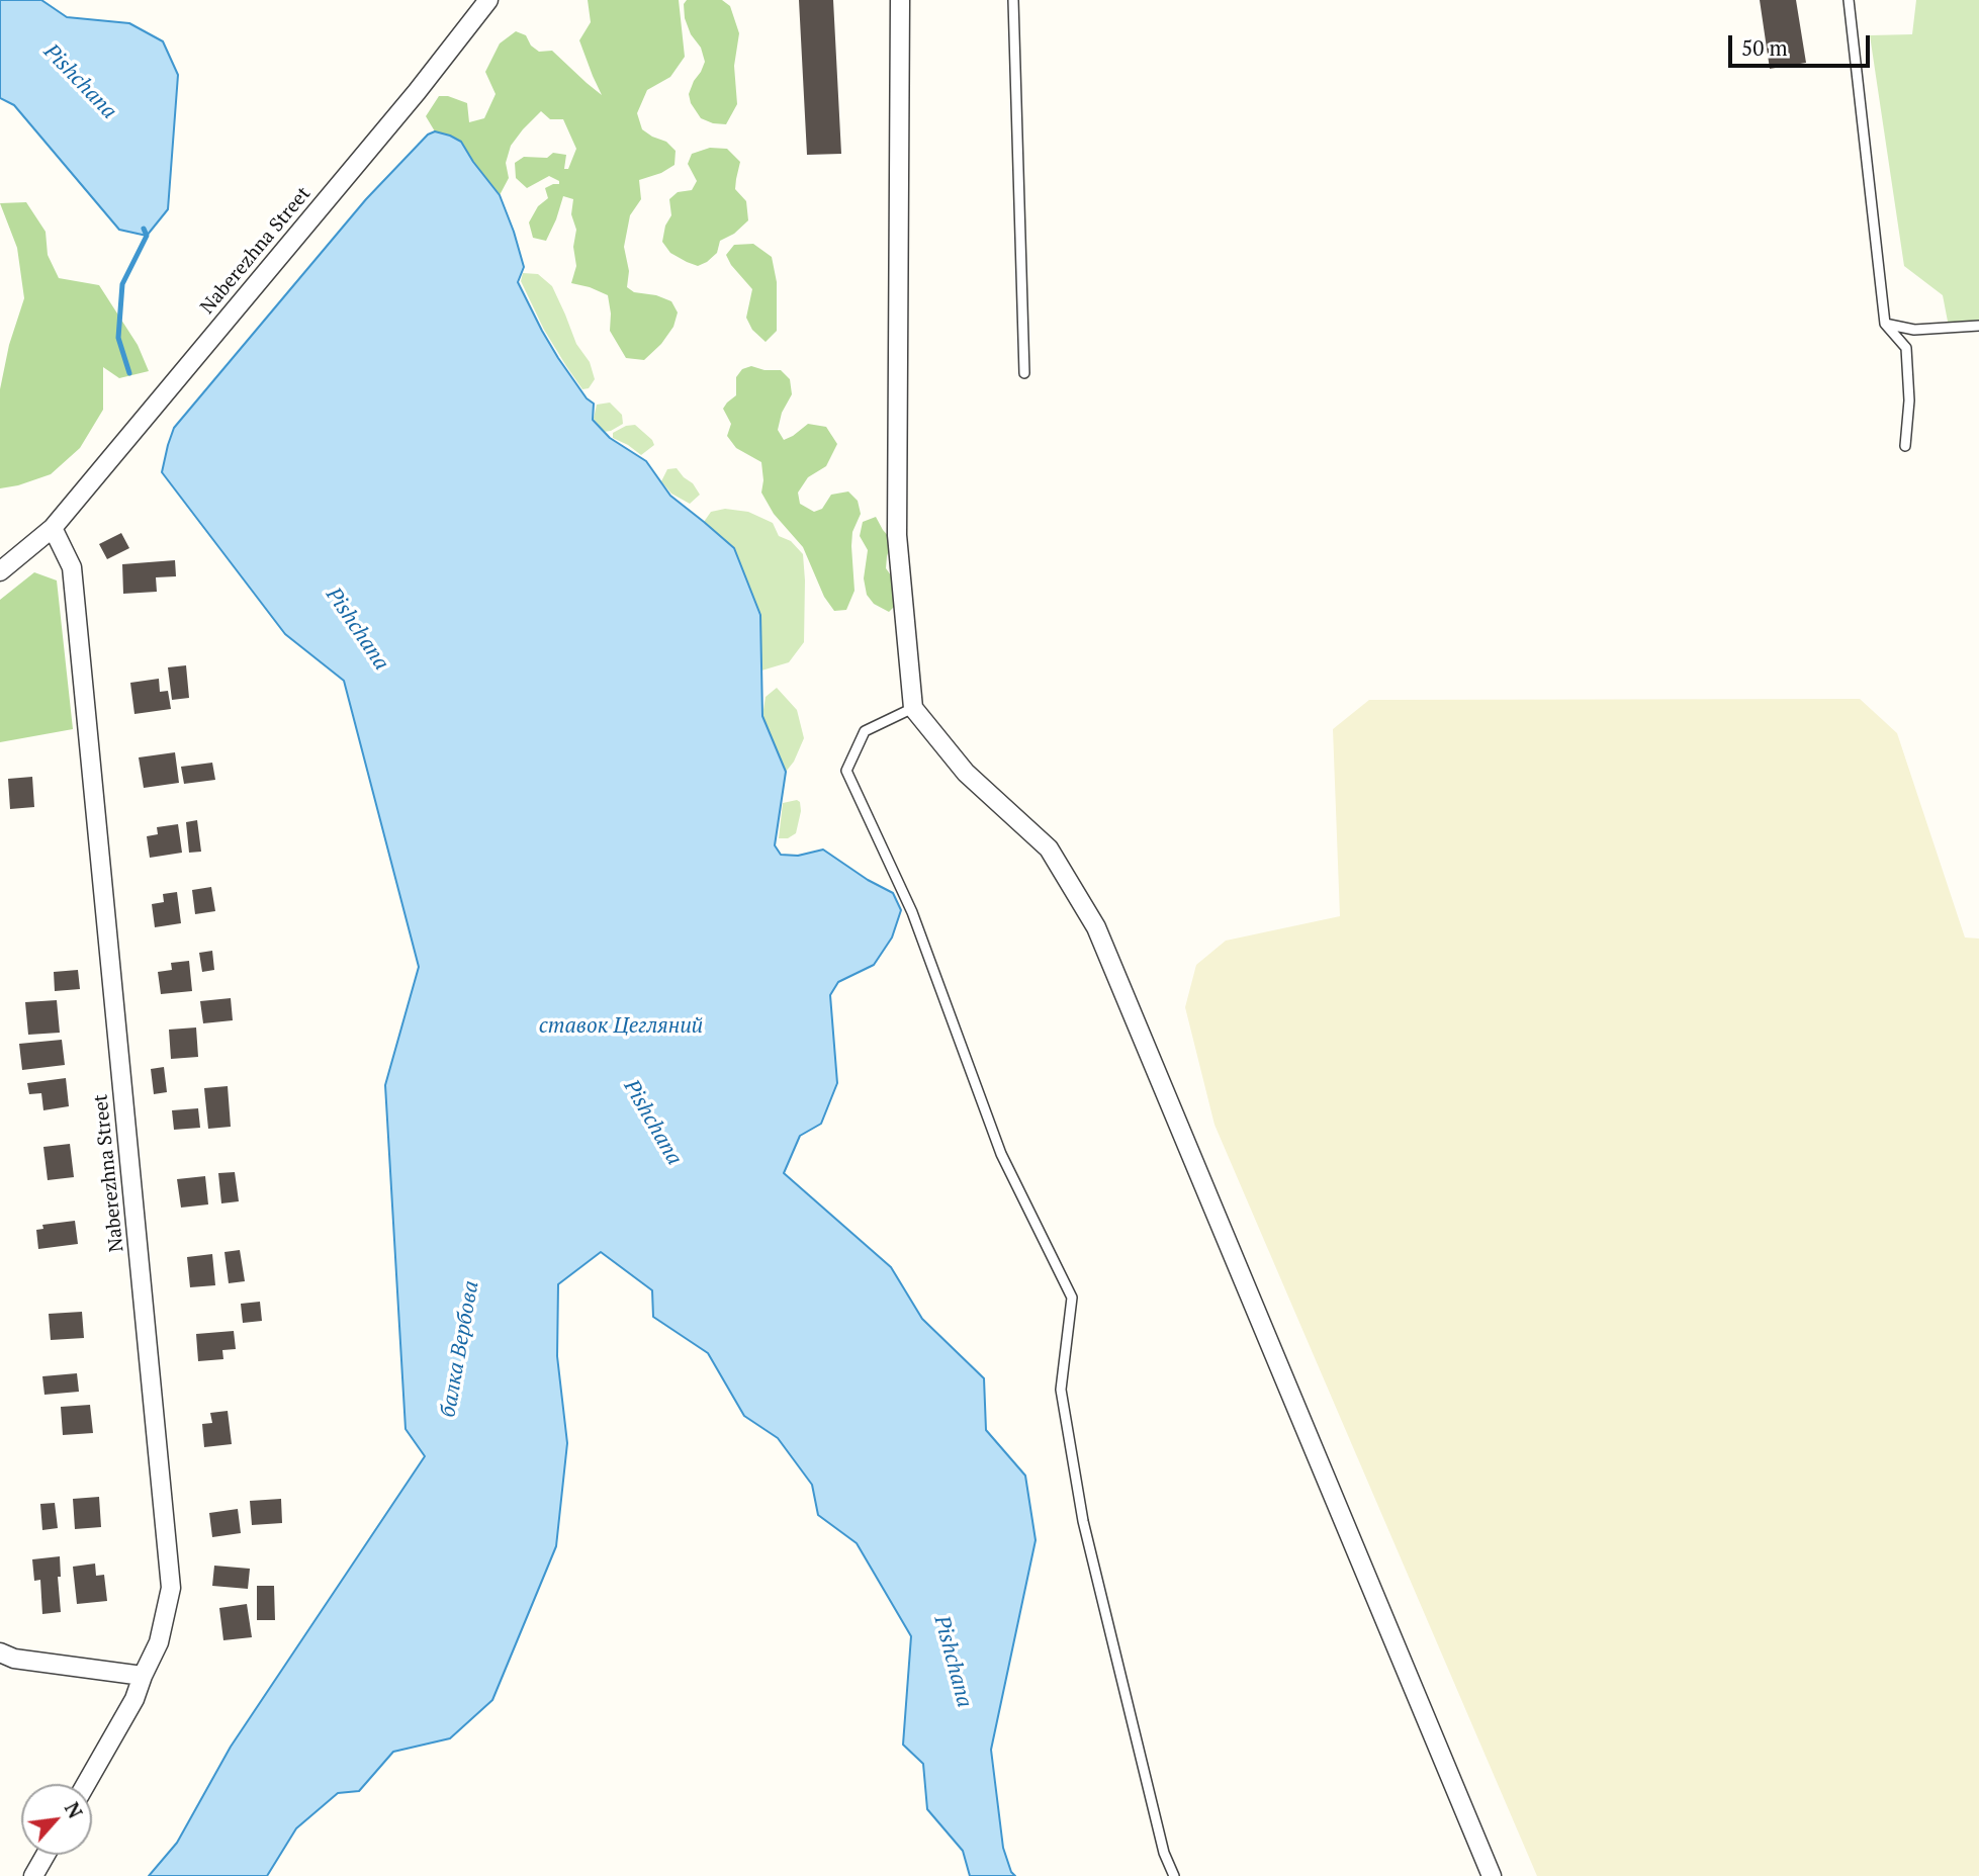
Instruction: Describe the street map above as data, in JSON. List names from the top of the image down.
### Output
{
  "streets": {
    "street": ["Naberezhna Street"]
  },
  "water": ["Pishchana", "ставок Цегляний", "балка Вербова"],
  "scale_bar": "50 m",
  "north": "top right"
}
